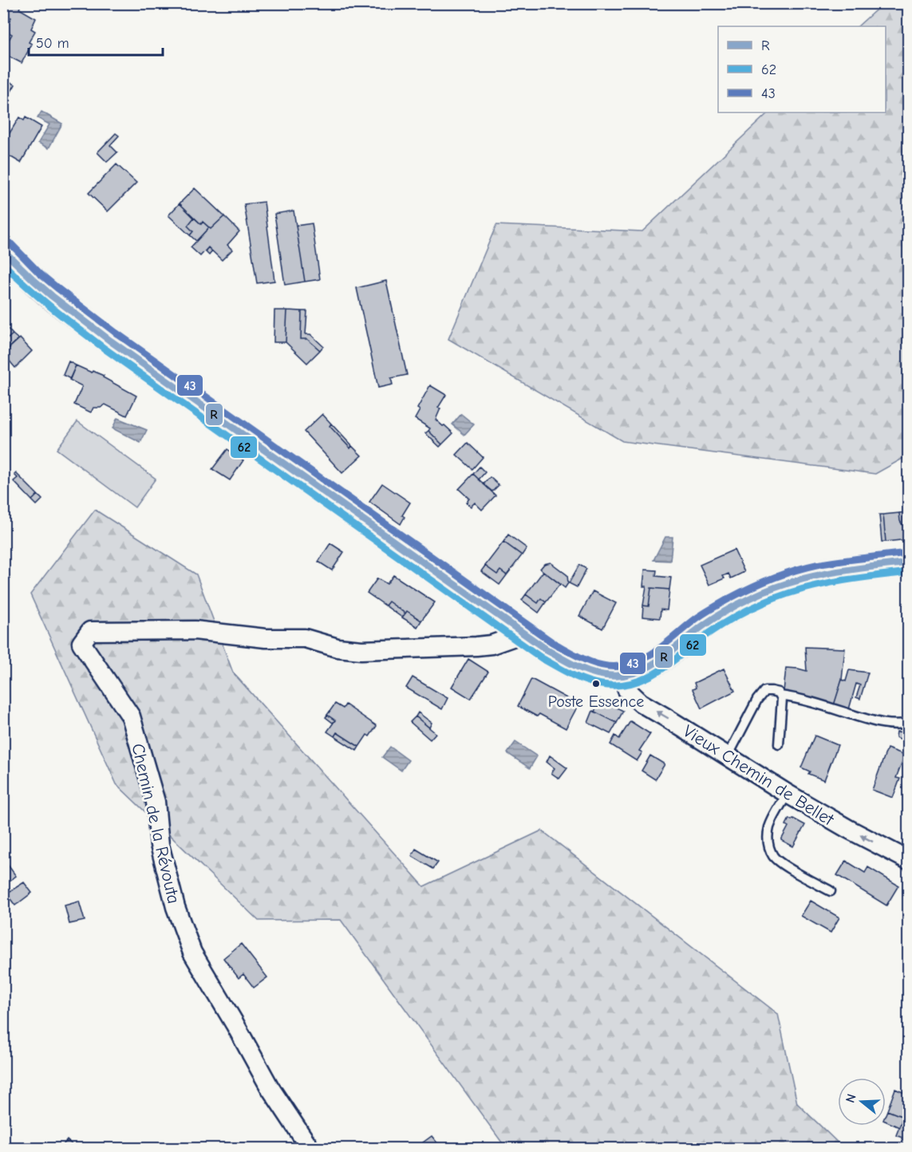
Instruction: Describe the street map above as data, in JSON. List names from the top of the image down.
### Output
{
  "streets": {
    "street": ["Vieux Chemin de Bellet", "Chemin de la Révouta"]
  },
  "one_way": ["Vieux Chemin de Bellet"],
  "places": ["Poste Essence"],
  "lines": ["transit line 43", "transit line R", "transit line 62"],
  "legend": ["R", "62", "43"],
  "scale_bar": "50 m",
  "north": "left"
}
